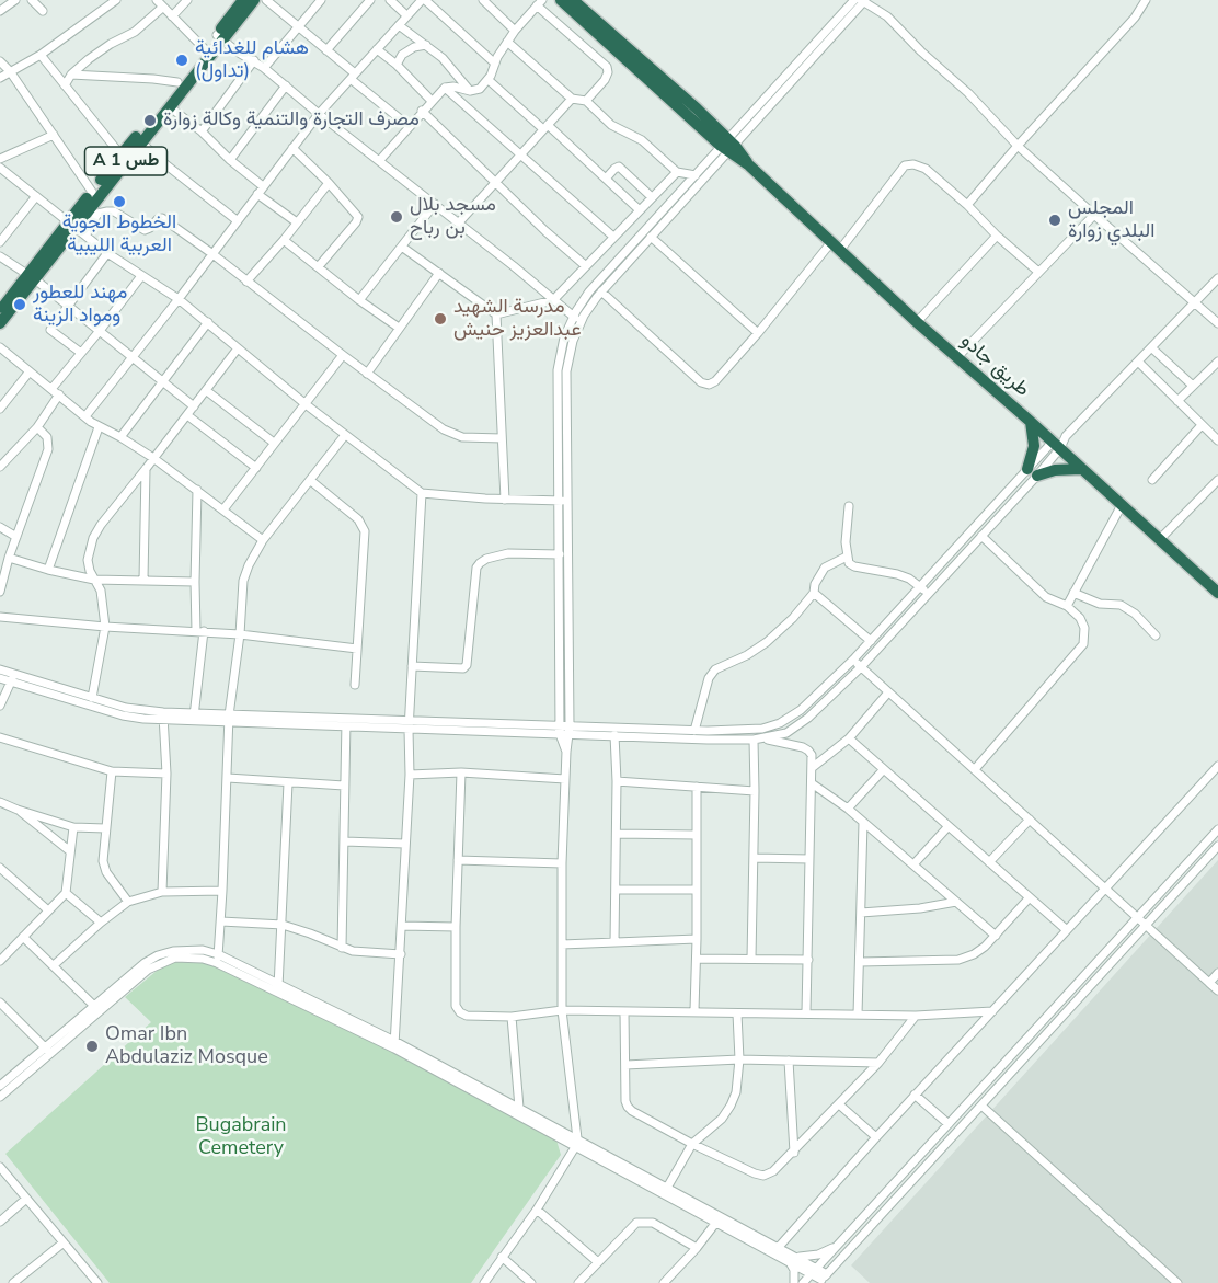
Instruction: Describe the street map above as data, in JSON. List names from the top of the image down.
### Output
{
  "streets": {
    "highway": ["A 1 طس", "طريق جادو"]
  },
  "parks": ["Bugabrain Cemetery"],
  "places": [
    "هشام للغدائية (تداول)",
    "مصرف التجارة والتنمية وكالة زوارة",
    "الخطوط الجوية العربية الليبية",
    "مسجد بلال بن رباح",
    "المجلس البلدي زوارة",
    "مهند للعطور ومواد الزينة",
    "مدرسة الشهيد عبدالعزيز حنيش",
    "Omar Ibn Abdulaziz Mosque"
  ]
}
